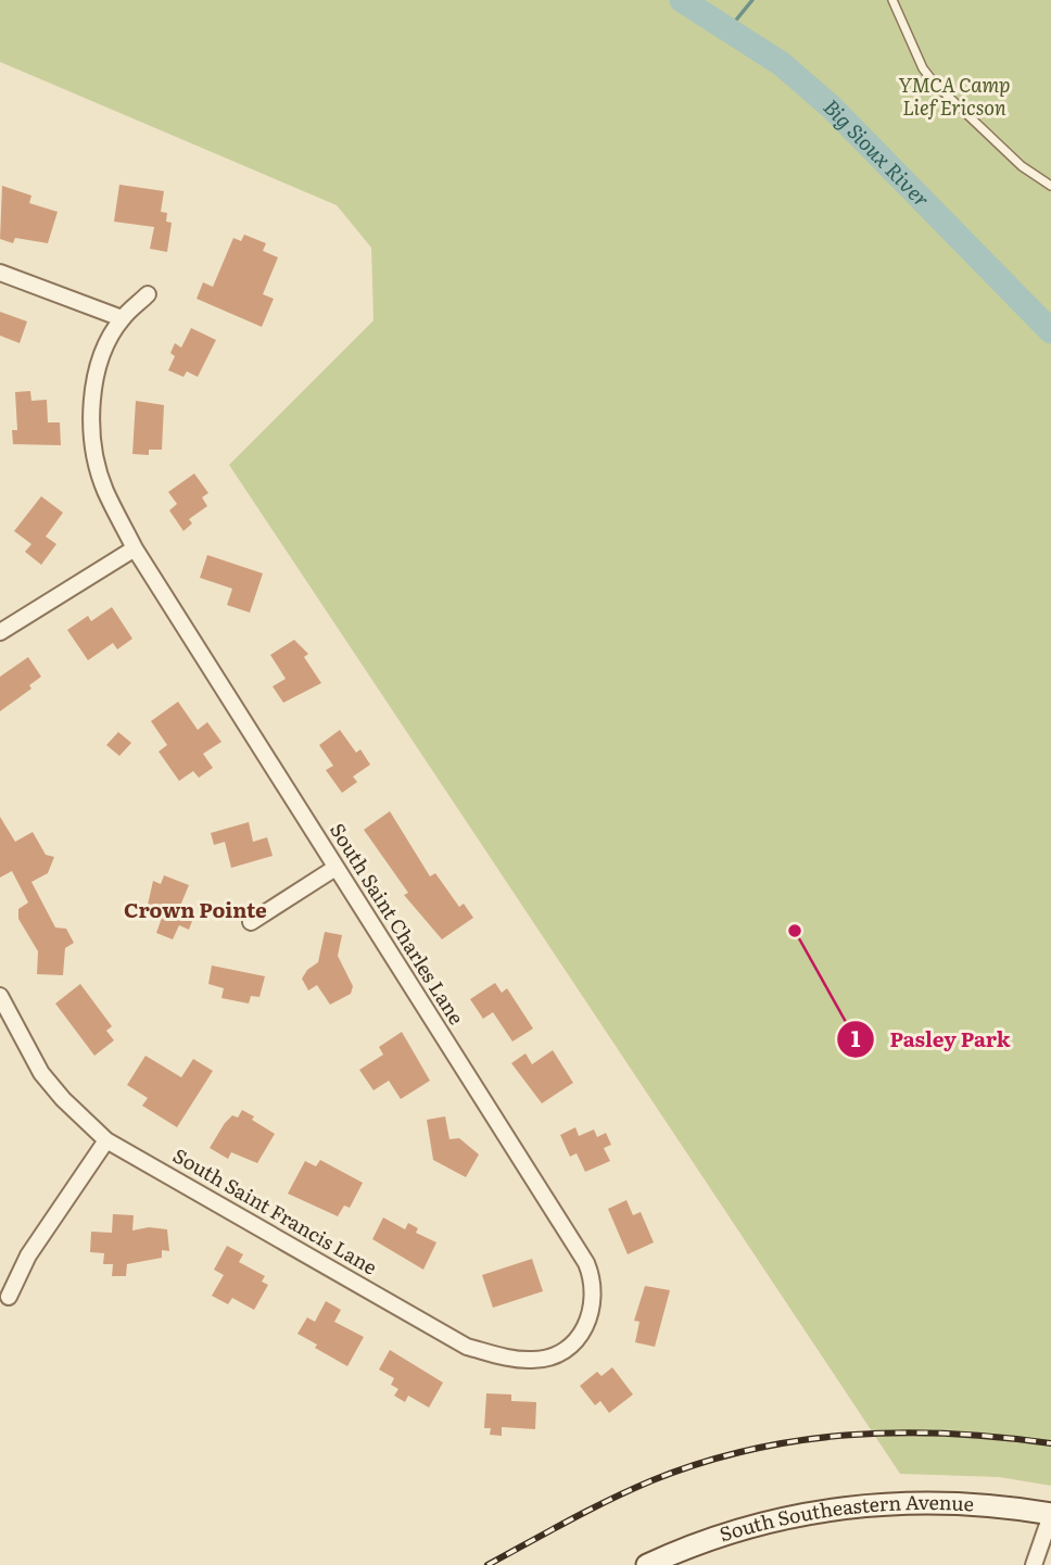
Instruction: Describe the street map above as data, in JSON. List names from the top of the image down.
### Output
{
  "streets": {
    "main road": ["South Southeastern Avenue"],
    "street": ["South Saint Charles Lane", "South Saint Francis Lane"]
  },
  "crossings": [
    ["South Saint Charles Lane", "South Saint Francis Lane"]
  ],
  "districts": ["Crown Pointe"],
  "water": ["Big Sioux River"],
  "parks": ["YMCA Camp Lief Ericson"],
  "places": ["Pasley Park"]
}
